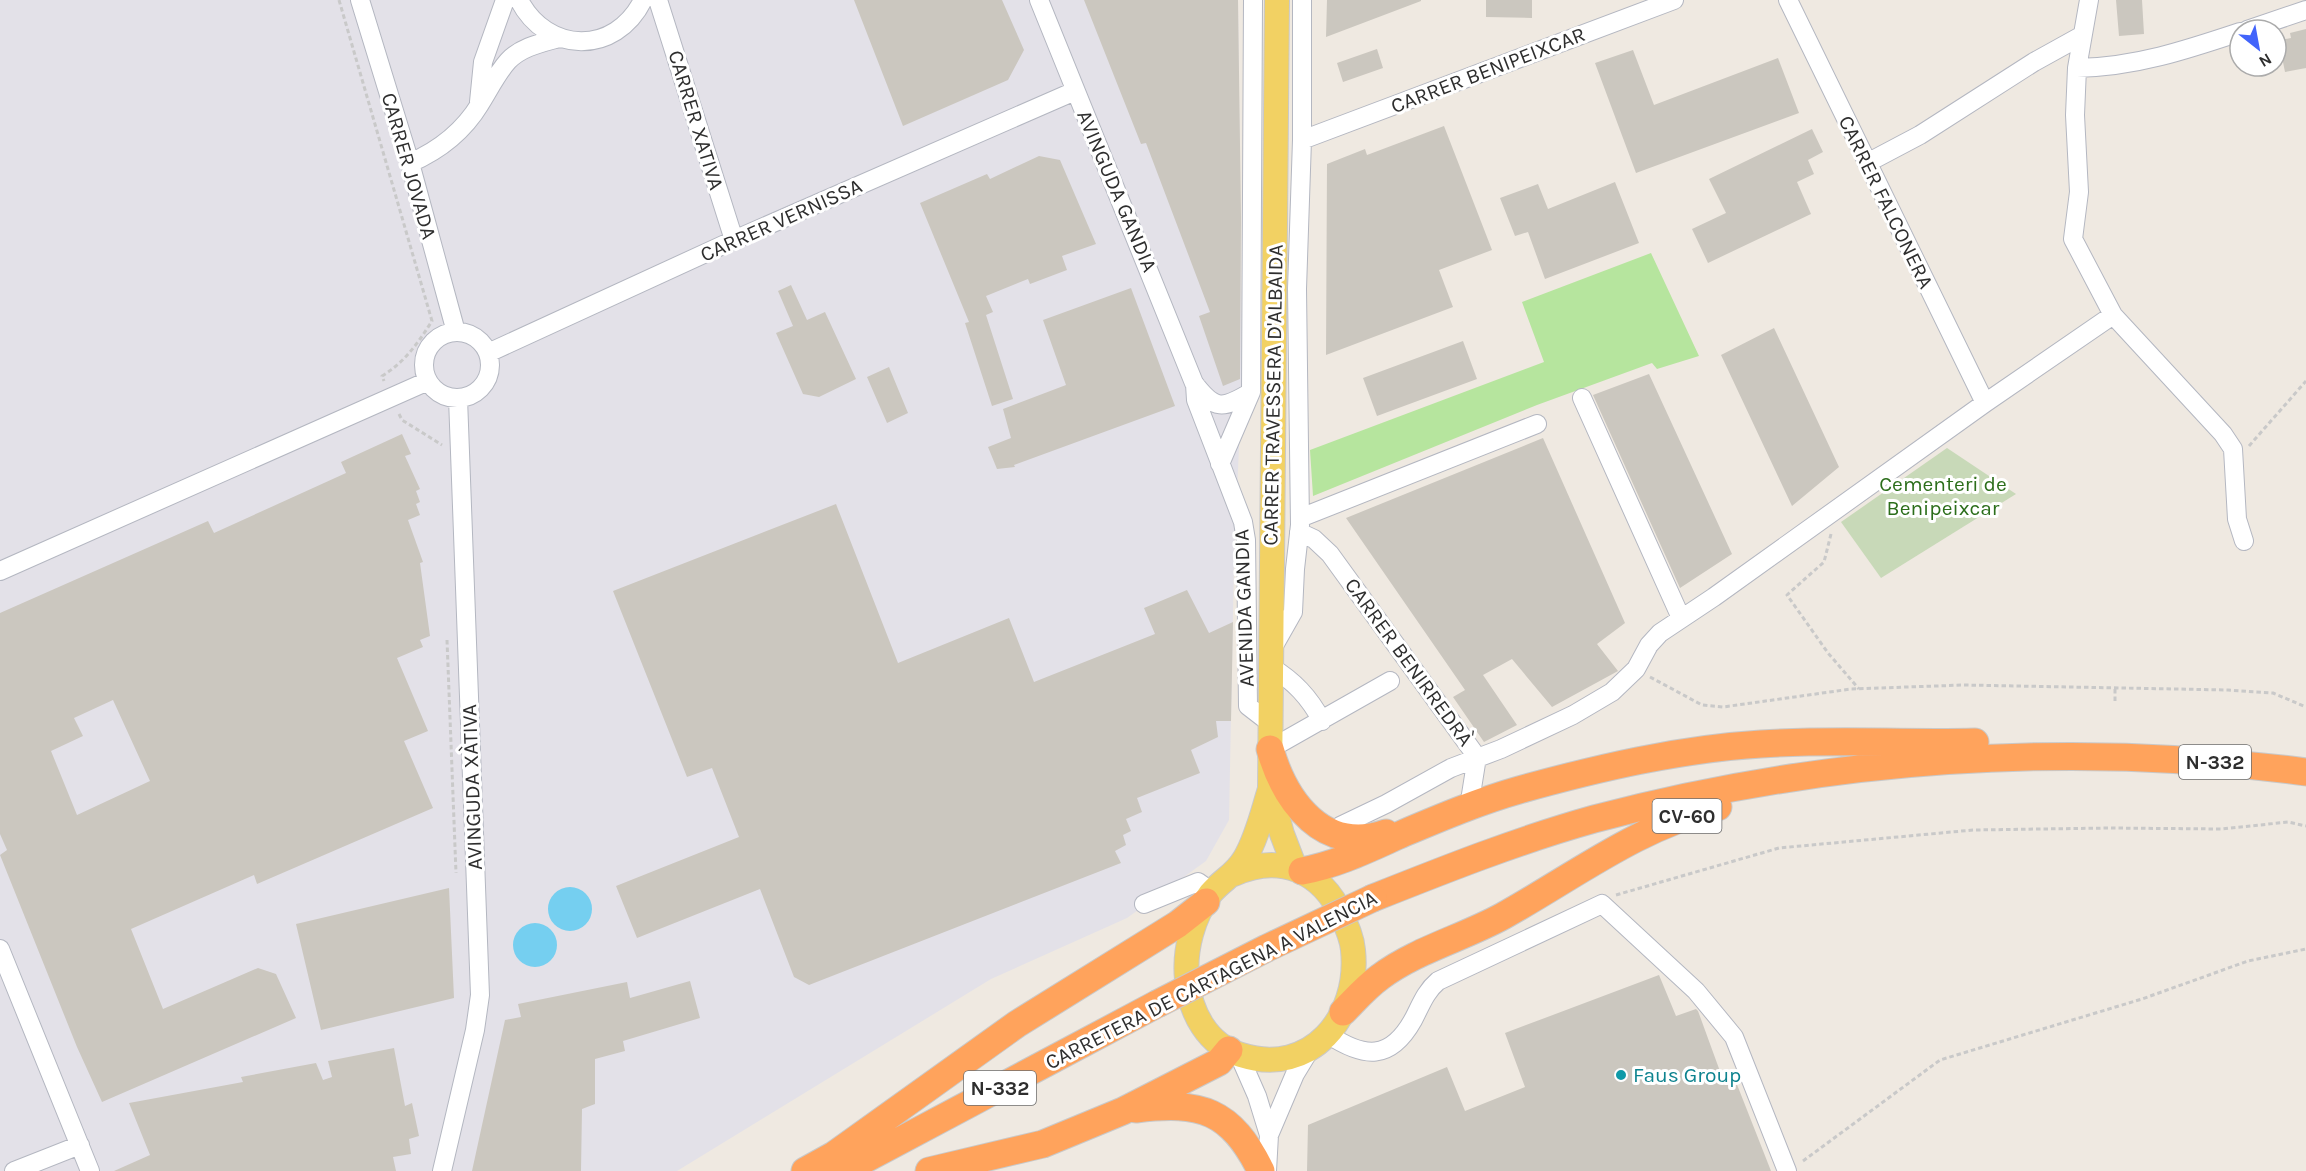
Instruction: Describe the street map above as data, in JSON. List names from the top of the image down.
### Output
{
  "streets": {
    "highway": ["N-332", "CV-60", "CARRETERA DE CARTAGENA A VALENCIA"],
    "main road": ["CARRER TRAVESSERA D'ALBAIDA"],
    "street": [
      "CARRER BENIPEIXCAR",
      "CARRER XATIVA",
      "CARRER JOVADA",
      "AVINGUDA GANDIA",
      "CARRER FALCONERA",
      "CARRER VERNISSA",
      "AVENIDA GANDIA",
      "CARRER BENIRREDRÀ",
      "AVINGUDA XÀTIVA"
    ]
  },
  "crossings": [
    ["CARRER XATIVA", "CARRER VERNISSA"],
    ["CARRER JOVADA", "CARRER VERNISSA"],
    ["CARRER JOVADA", "AVINGUDA XÀTIVA"],
    ["AVINGUDA GANDIA", "CARRER VERNISSA"],
    ["AVINGUDA GANDIA", "AVENIDA GANDIA"],
    ["CARRER VERNISSA", "AVINGUDA XÀTIVA"],
    ["CARRER TRAVESSERA D'ALBAIDA", "AVENIDA GANDIA"],
    ["CARRER TRAVESSERA D'ALBAIDA", "CV-60"],
    ["CV-60", "CARRETERA DE CARTAGENA A VALENCIA"]
  ],
  "parks": ["Cementeri de Benipeixcar"],
  "places": ["Faus Group"],
  "north": "bottom right"
}
